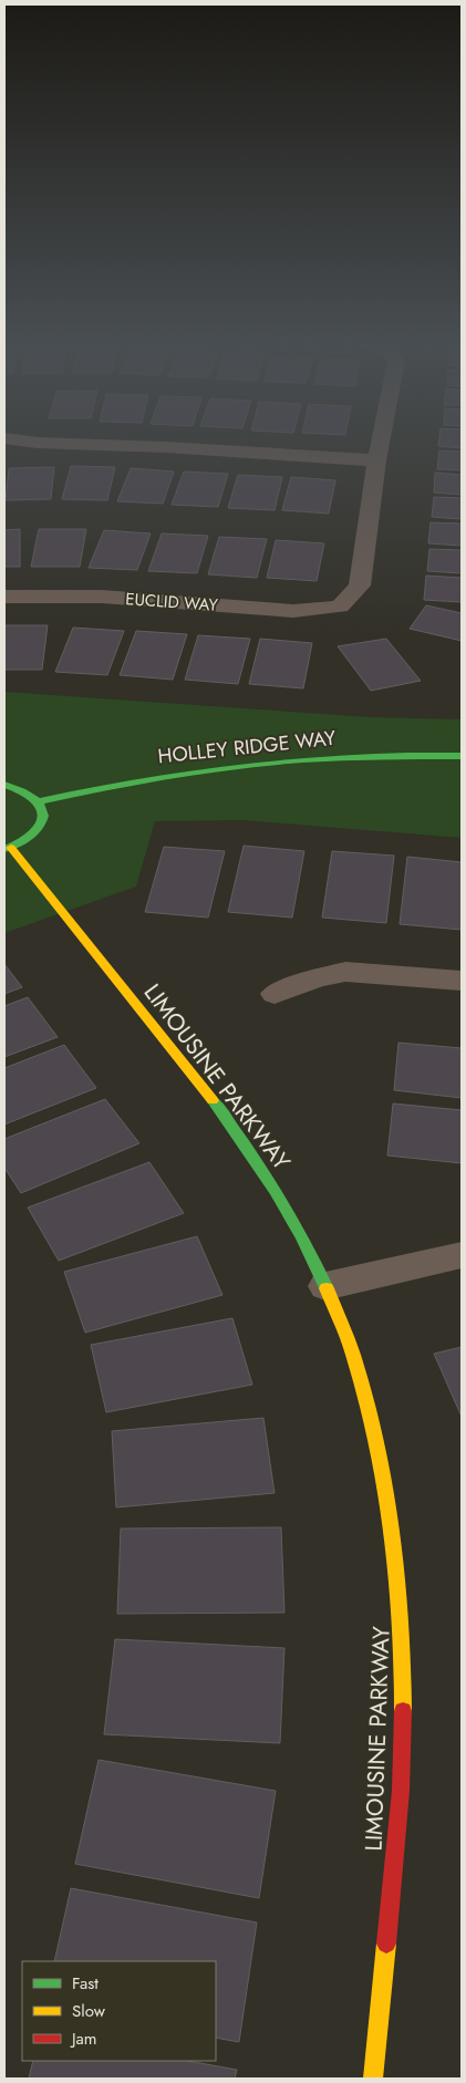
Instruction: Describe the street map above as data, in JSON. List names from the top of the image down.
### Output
{
  "streets": {
    "street": ["EUCLID WAY", "HOLLEY RIDGE WAY", "LIMOUSINE PARKWAY"]
  },
  "legend": ["Fast", "Slow", "Jam"]
}
